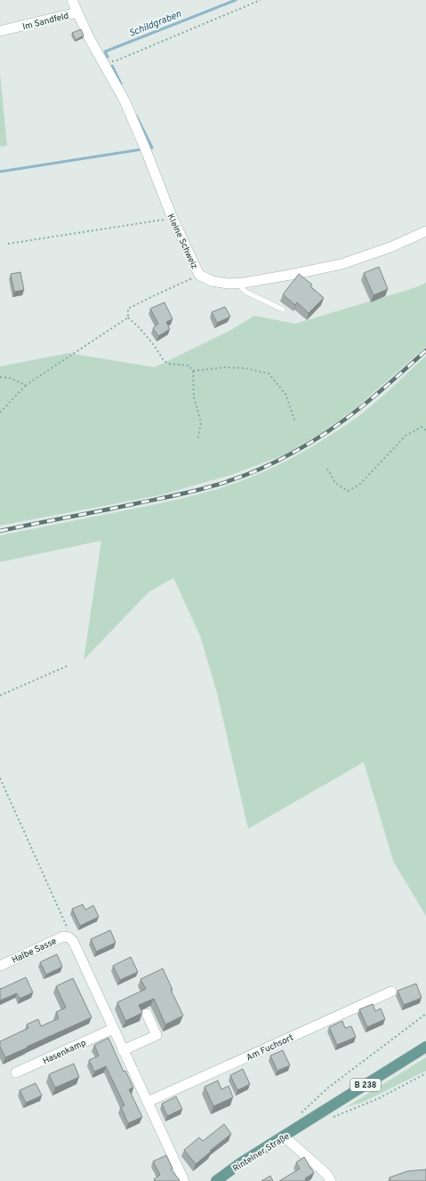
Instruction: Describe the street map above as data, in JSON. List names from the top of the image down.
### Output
{
  "streets": {
    "main road": ["B 238", "Rintelner Straße"],
    "street": [
      "Im Sandfeld",
      "Kleine Schweiz",
      "Halbe Sasse",
      "Am Fuchsort",
      "Hasenkamp"
    ]
  },
  "crossings": [
    ["Im Sandfeld", "Kleine Schweiz"],
    ["B 238", "Rintelner Straße"]
  ],
  "water": ["Schildgraben"]
}
